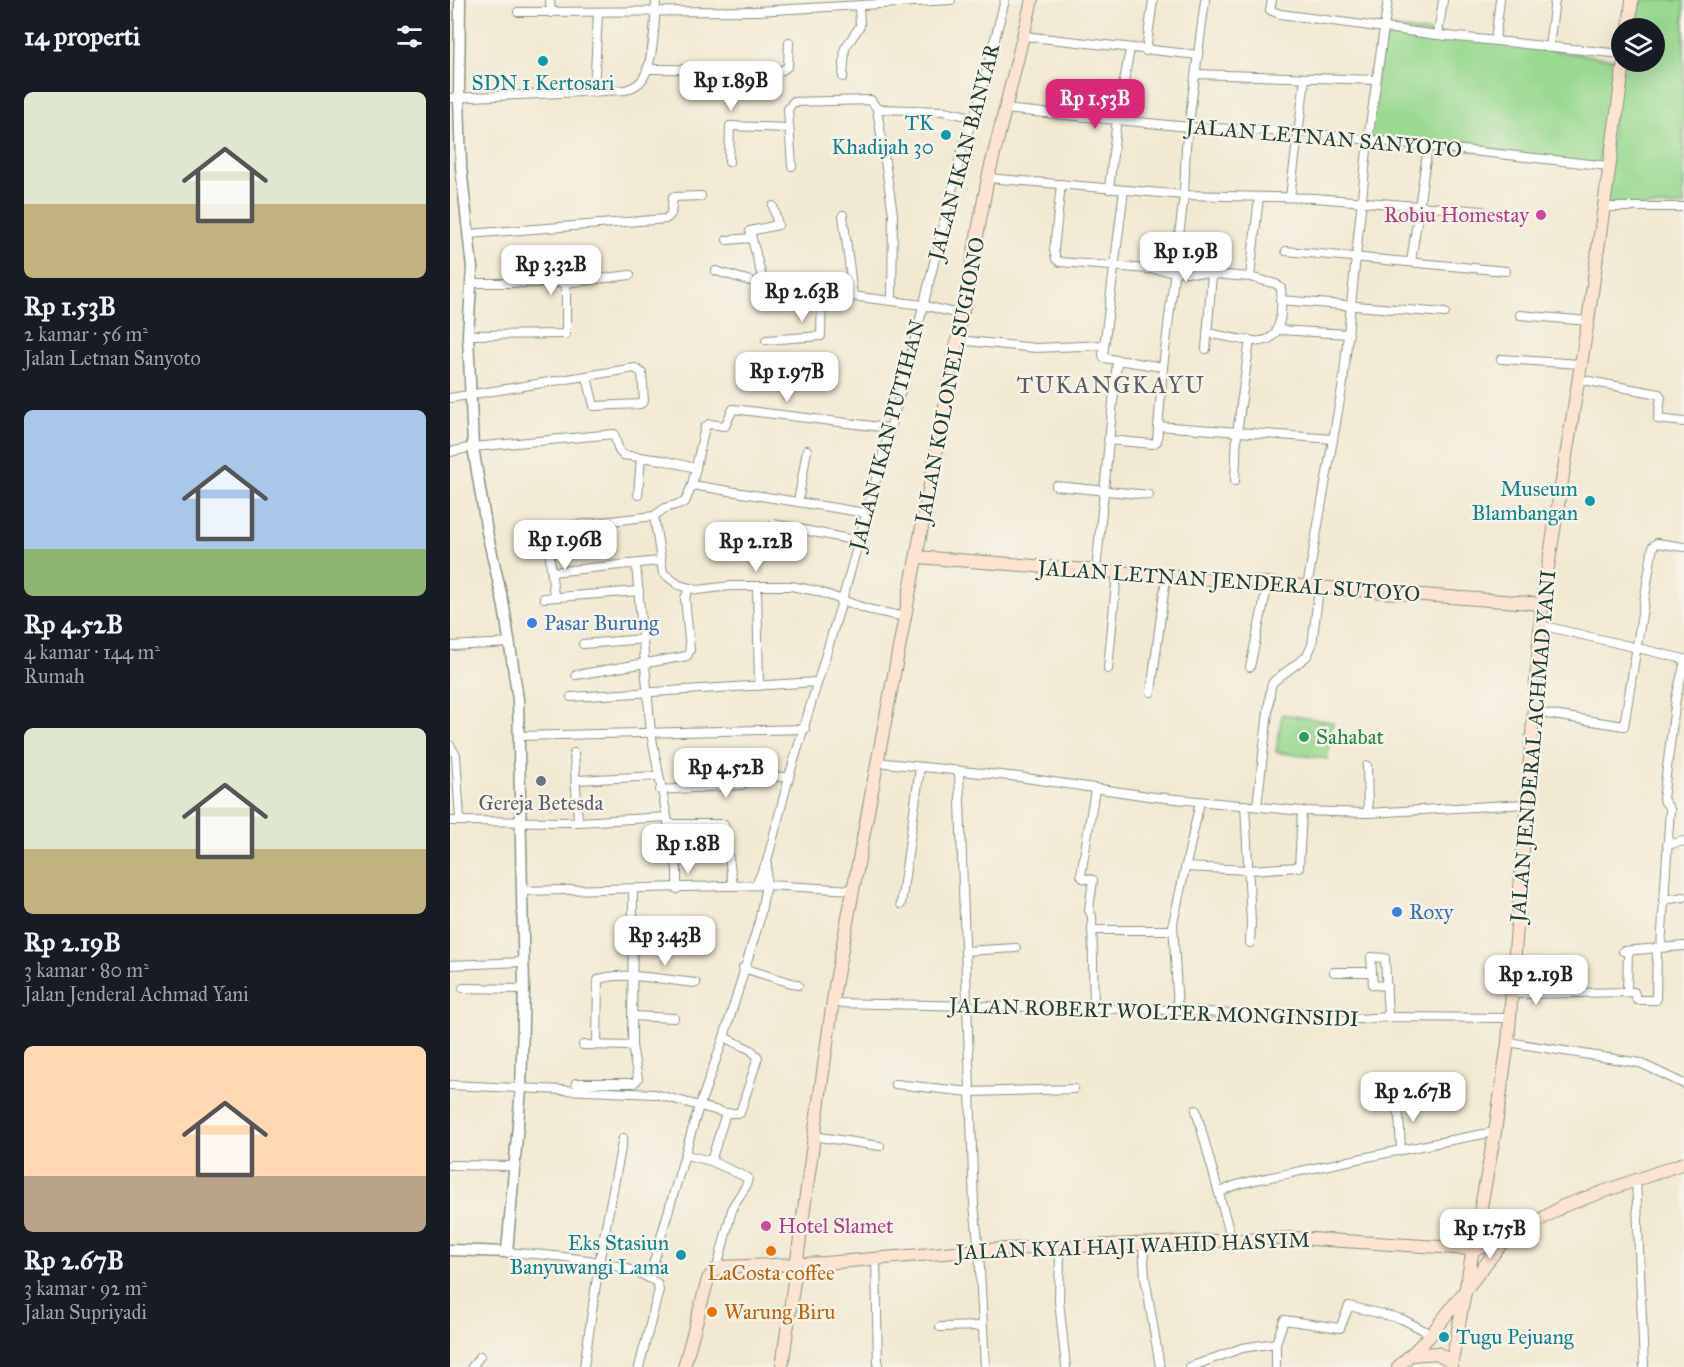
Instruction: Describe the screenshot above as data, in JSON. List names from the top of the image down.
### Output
{
  "streets": {
    "main road": [
      "JALAN KOLONEL SUGIONO",
      "JALAN LETNAN JENDERAL SUTOYO",
      "JALAN JENDERAL ACHMAD YANI",
      "JALAN KYAI HAJI WAHID HASYIM"
    ],
    "street": [
      "JALAN LETNAN SANYOTO",
      "JALAN IKAN BANYAR",
      "JALAN IKAN PUTIHAN",
      "JALAN ROBERT WOLTER MONGINSIDI"
    ]
  },
  "crossings": [
    ["JALAN LETNAN SANYOTO", "JALAN KOLONEL SUGIONO"],
    ["JALAN LETNAN SANYOTO", "JALAN JENDERAL ACHMAD YANI"],
    ["JALAN IKAN BANYAR", "JALAN IKAN PUTIHAN"],
    ["JALAN KOLONEL SUGIONO", "JALAN LETNAN JENDERAL SUTOYO"],
    ["JALAN KOLONEL SUGIONO", "JALAN ROBERT WOLTER MONGINSIDI"],
    ["JALAN KOLONEL SUGIONO", "JALAN KYAI HAJI WAHID HASYIM"],
    ["JALAN LETNAN JENDERAL SUTOYO", "JALAN JENDERAL ACHMAD YANI"],
    ["JALAN JENDERAL ACHMAD YANI", "JALAN ROBERT WOLTER MONGINSIDI"],
    ["JALAN JENDERAL ACHMAD YANI", "JALAN KYAI HAJI WAHID HASYIM"]
  ],
  "districts": ["TUKANGKAYU"],
  "places": [
    "SDN 1 Kertosari",
    "TK Khadijah 30",
    "Robiu Homestay",
    "Museum Blambangan",
    "Pasar Burung",
    "Sahabat",
    "Gereja Betesda",
    "Roxy",
    "Hotel Slamet",
    "LaCosta coffee",
    "Eks Stasiun Banyuwangi Lama",
    "Warung Biru",
    "Tugu Pejuang"
  ],
  "page": {
    "heading": "14 properti",
    "price": [
      "Rp 1.89B",
      "Rp 1.53B",
      "Rp 1.9B",
      "Rp 3.32B",
      "Rp 2.63B",
      "Rp 1.97B",
      "Rp 1.96B",
      "Rp 2.12B",
      "Rp 4.52B",
      "Rp 1.8B",
      "Rp 3.43B",
      "Rp 2.19B",
      "Rp 2.67B",
      "Rp 1.75B"
    ],
    "list": [
      {
        "name": "Rp 1.53B",
        "note": "2 kamar · 56 m² · Jalan Letnan Sanyoto"
      },
      {
        "name": "Rp 4.52B",
        "note": "4 kamar · 144 m² · Rumah"
      },
      {
        "name": "Rp 2.19B",
        "note": "3 kamar · 80 m² · Jalan Jenderal Achmad Yani"
      },
      {
        "name": "Rp 2.67B",
        "note": "3 kamar · 92 m² · Jalan Supriyadi"
      }
    ]
  }
}
